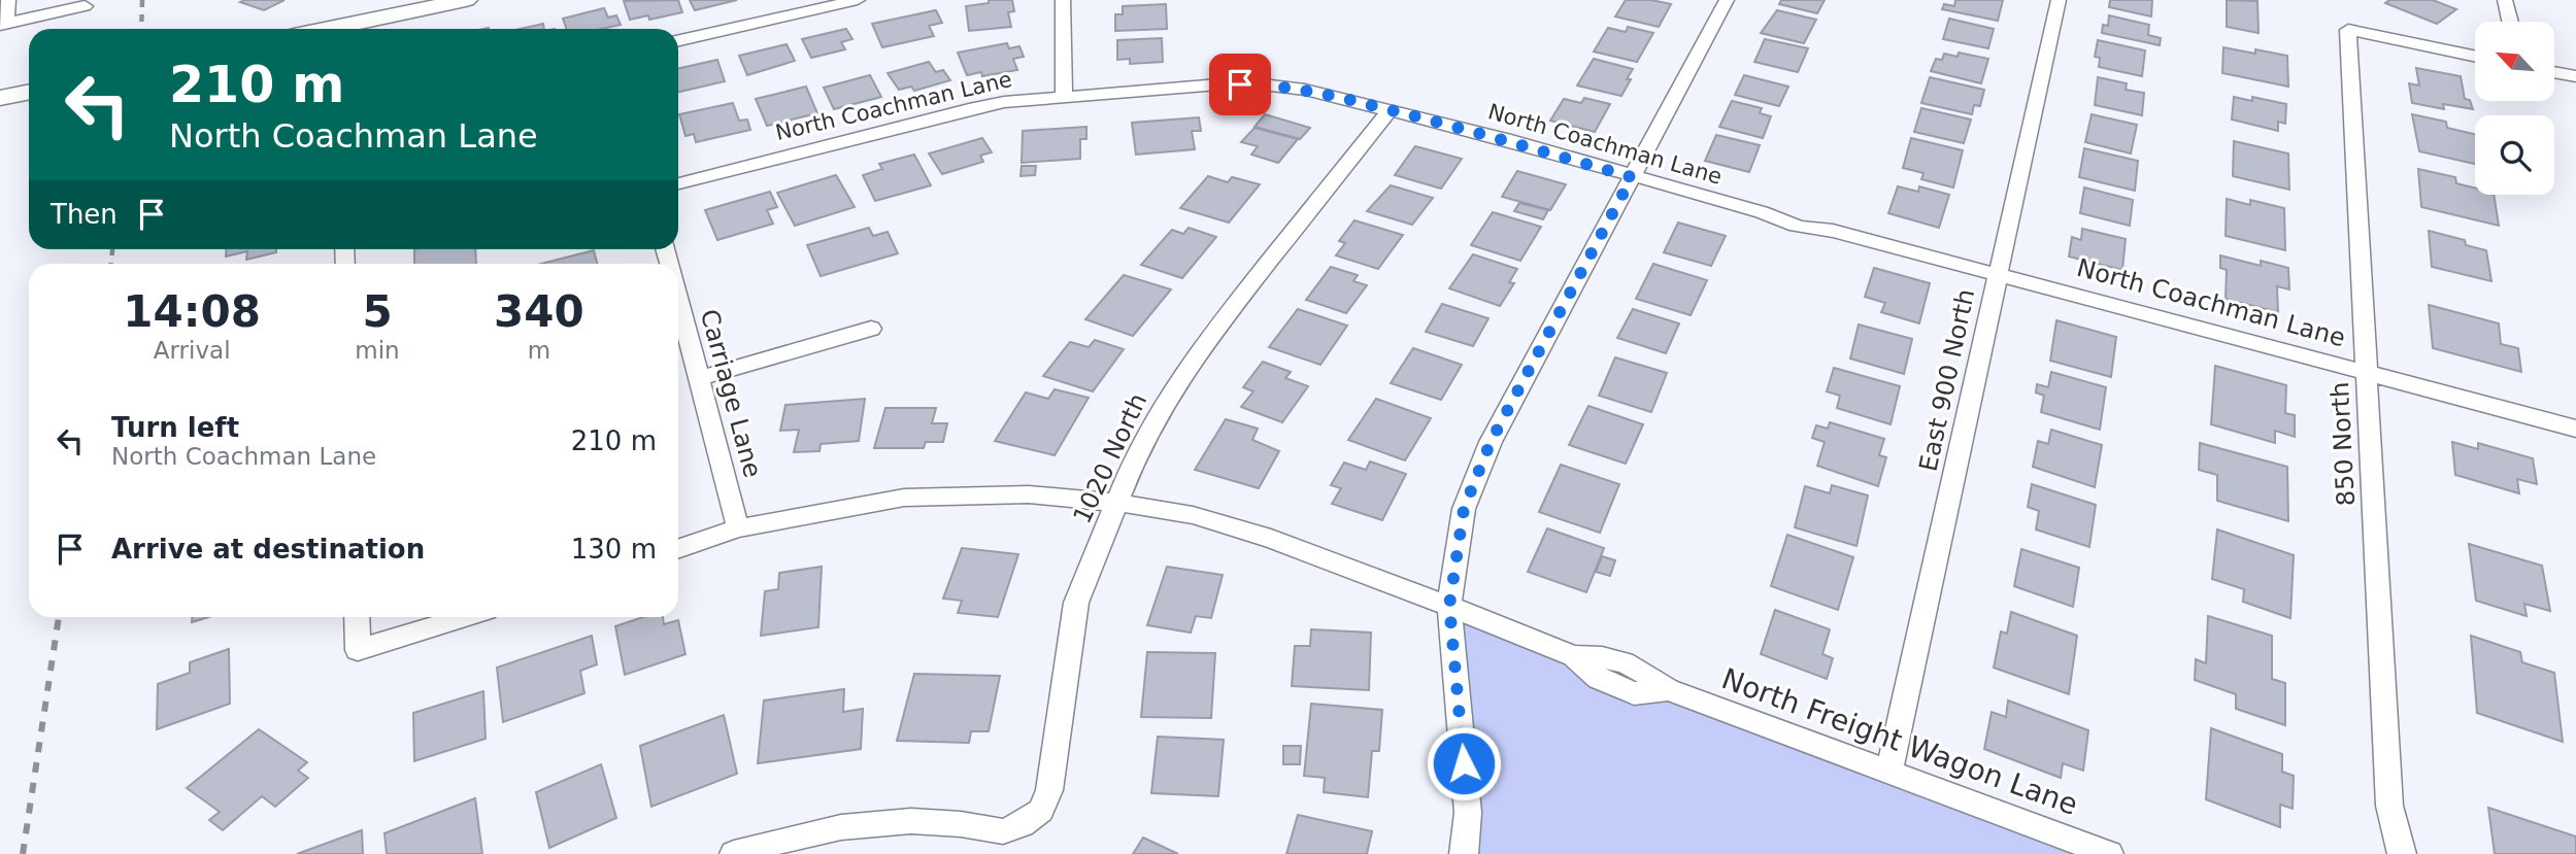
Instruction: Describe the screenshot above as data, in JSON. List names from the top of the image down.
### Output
{
  "streets": {
    "street": [
      "North Coachman Lane",
      "East 900 North",
      "Carriage Lane",
      "850 North",
      "1020 North",
      "North Freight Wagon Lane"
    ]
  },
  "crossings": [
    ["North Coachman Lane", "East 900 North"],
    ["North Coachman Lane", "850 North"],
    ["North Coachman Lane", "1020 North"],
    ["East 900 North", "North Freight Wagon Lane"],
    ["Carriage Lane", "North Freight Wagon Lane"],
    ["1020 North", "North Freight Wagon Lane"]
  ],
  "north": "top left",
  "page": {
    "turn": ["210 m", "North Coachman Lane"],
    "then": "Then",
    "eta": [
      "14:08",
      "Arrival",
      "5",
      "min",
      "340",
      "m"
    ],
    "list": [
      {
        "name": "Turn left",
        "note": "North Coachman Lane",
        "value": "210 m"
      },
      {
        "name": "Arrive at destination",
        "value": "130 m"
      }
    ]
  }
}
